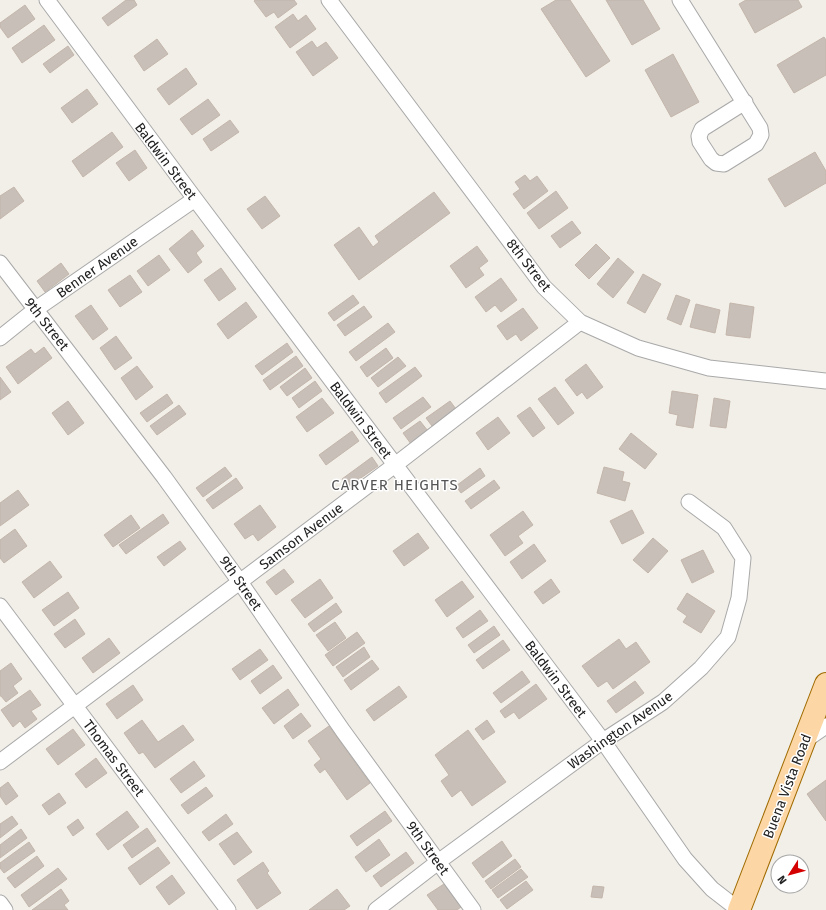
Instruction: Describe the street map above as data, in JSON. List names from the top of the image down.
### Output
{
  "streets": {
    "main road": ["Buena Vista Road"],
    "street": [
      "Baldwin Street",
      "8th Street",
      "Benner Avenue",
      "9th Street",
      "Samson Avenue",
      "Washington Avenue",
      "Thomas Street"
    ]
  },
  "crossings": [
    ["Baldwin Street", "Benner Avenue"],
    ["Baldwin Street", "Samson Avenue"],
    ["Baldwin Street", "Washington Avenue"],
    ["Baldwin Street", "Buena Vista Road"],
    ["8th Street", "Samson Avenue"],
    ["Benner Avenue", "9th Street"],
    ["9th Street", "Samson Avenue"],
    ["9th Street", "Washington Avenue"],
    ["Samson Avenue", "Thomas Street"]
  ],
  "districts": ["CARVER HEIGHTS"],
  "north": "bottom left"
}
